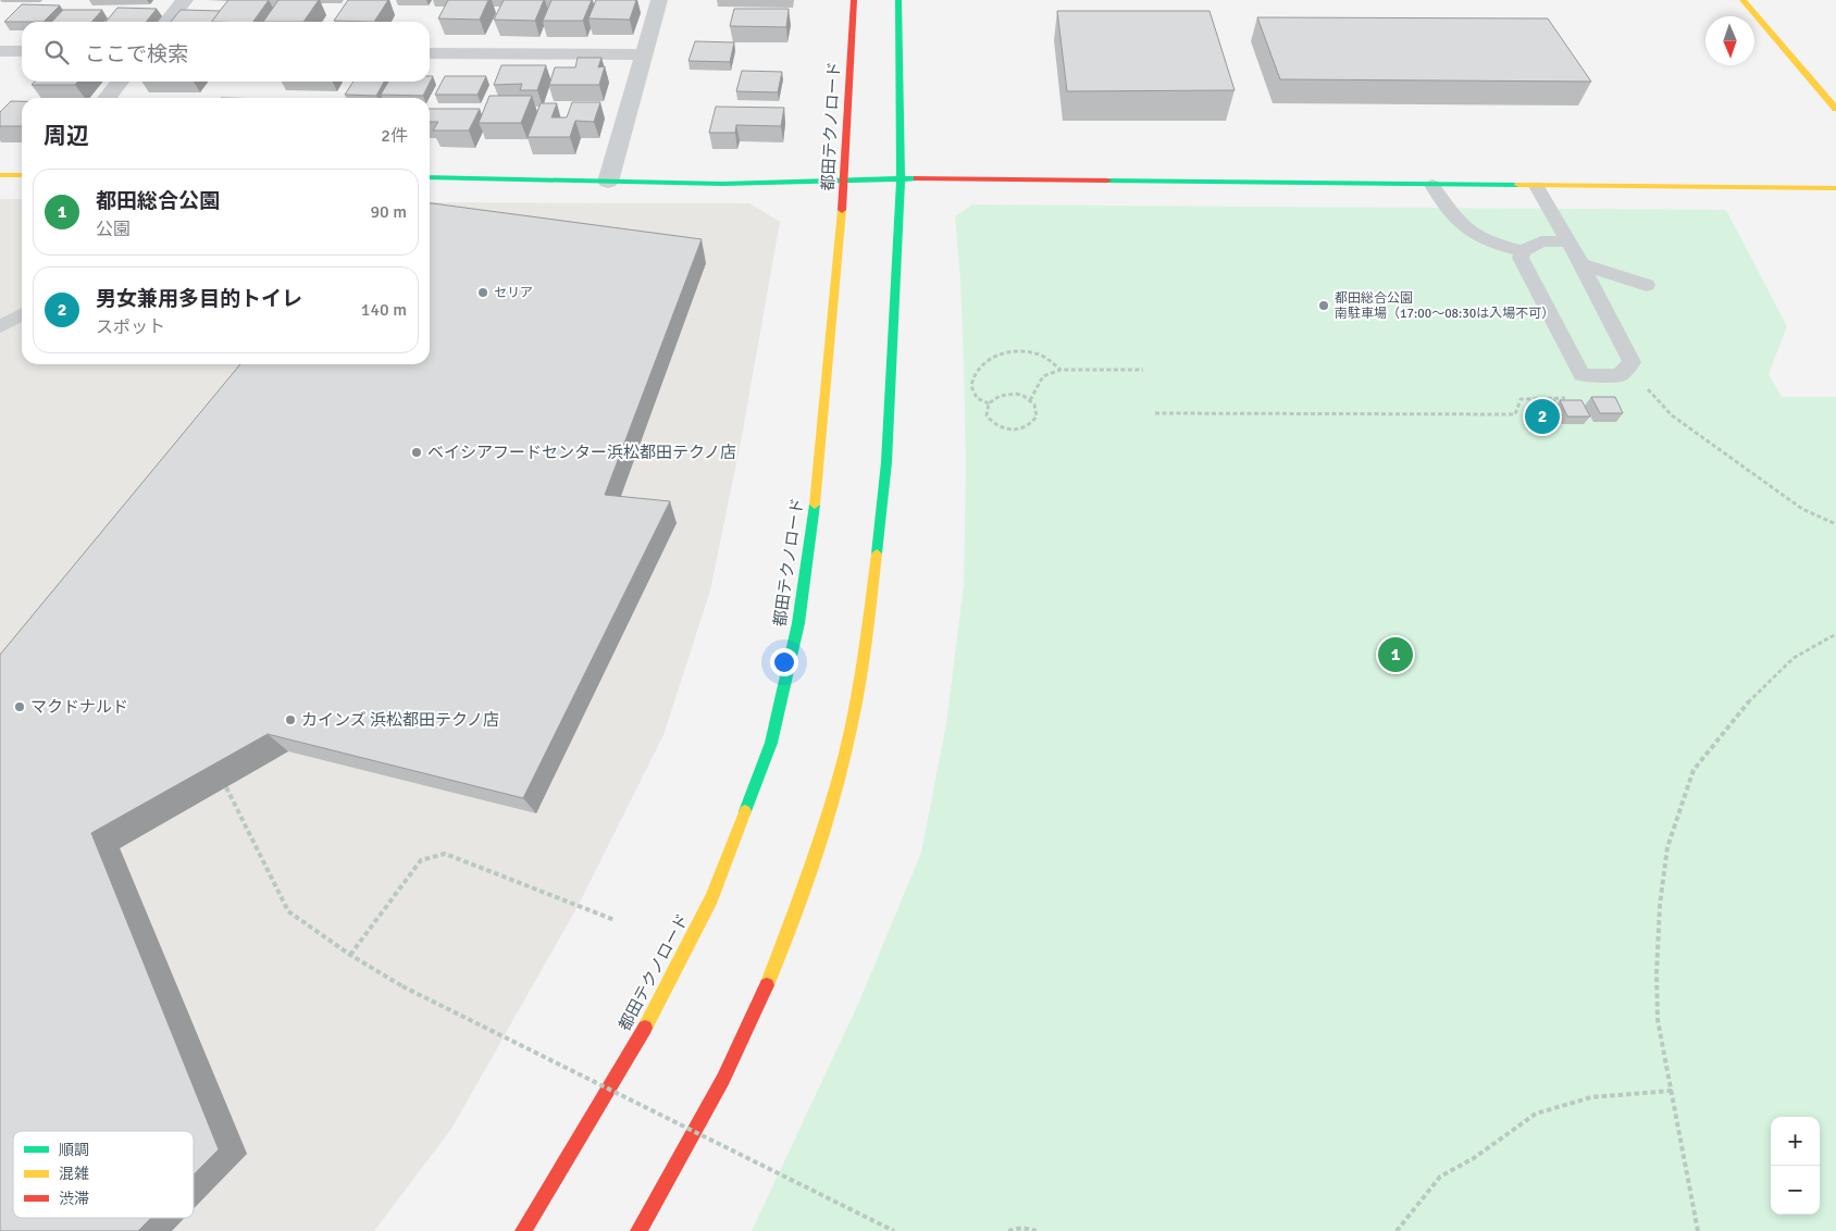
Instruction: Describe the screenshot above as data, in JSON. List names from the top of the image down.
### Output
{
  "streets": {
    "street": ["都田テクノロード"]
  },
  "places": [
    "セリア",
    "都田総合公園 南駐車場（17:00～08:30は入場不可）",
    "ベイシアフードセンター浜松都田テクノ店",
    "マクドナルド",
    "カインズ 浜松都田テクノ店"
  ],
  "legend": ["順調", "混雑", "渋滞"],
  "north": "bottom",
  "page": {
    "search": "ここで検索",
    "heading": ["周辺", "2件"],
    "list": [
      {
        "mark": "1",
        "name": "都田総合公園",
        "note": "公園",
        "value": "90 m"
      },
      {
        "mark": "2",
        "name": "男女兼用多目的トイレ",
        "note": "スポット",
        "value": "140 m"
      }
    ],
    "pins": ["2", "1"],
    "map_buttons": ["+", "−"]
  }
}
